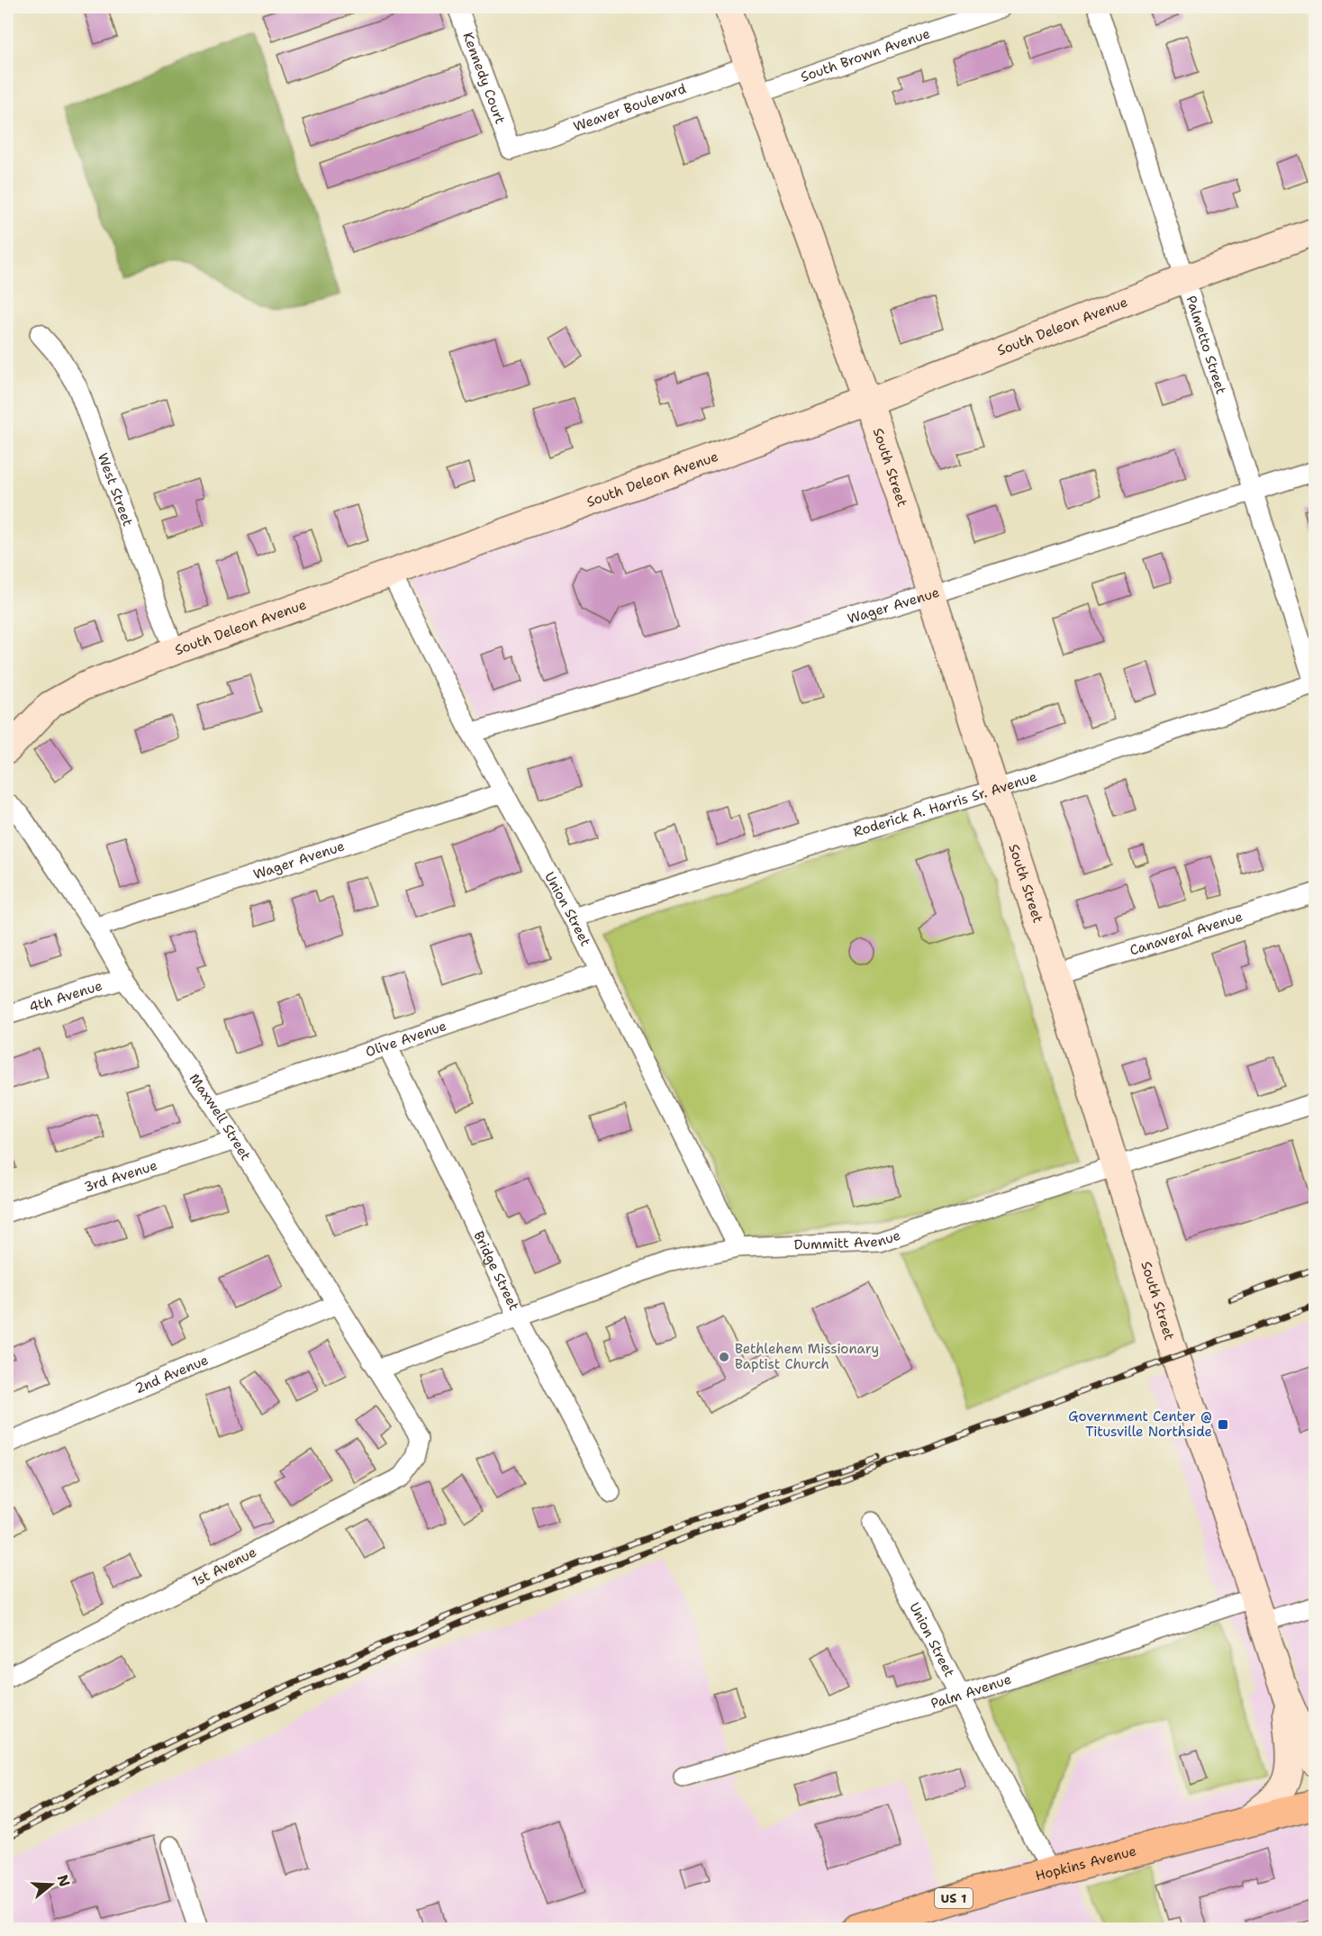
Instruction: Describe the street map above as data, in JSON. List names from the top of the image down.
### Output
{
  "streets": {
    "main road": [
      "South Deleon Avenue",
      "South Street",
      "Hopkins Avenue",
      "US 1"
    ],
    "street": [
      "South Brown Avenue",
      "Kennedy Court",
      "Weaver Boulevard",
      "Palmetto Street",
      "West Street",
      "Wager Avenue",
      "Roderick A. Harris Sr. Avenue",
      "Union Street",
      "Canaveral Avenue",
      "4th Avenue",
      "Olive Avenue",
      "Maxwell Street",
      "3rd Avenue",
      "Dummitt Avenue",
      "Bridge Street",
      "2nd Avenue",
      "1st Avenue",
      "Palm Avenue"
    ]
  },
  "crossings": [
    ["South Brown Avenue", "South Street"],
    ["Kennedy Court", "Weaver Boulevard"],
    ["Weaver Boulevard", "South Street"],
    ["South Deleon Avenue", "Palmetto Street"],
    ["South Deleon Avenue", "South Street"],
    ["South Deleon Avenue", "West Street"],
    ["South Deleon Avenue", "Union Street"],
    ["Palmetto Street", "Wager Avenue"],
    ["Palmetto Street", "Roderick A. Harris Sr. Avenue"],
    ["South Street", "Wager Avenue"],
    ["South Street", "Roderick A. Harris Sr. Avenue"],
    ["South Street", "Canaveral Avenue"],
    ["South Street", "Dummitt Avenue"],
    ["South Street", "Palm Avenue"],
    ["Wager Avenue", "Union Street"],
    ["Wager Avenue", "Maxwell Street"],
    ["Roderick A. Harris Sr. Avenue", "Union Street"],
    ["Union Street", "Olive Avenue"],
    ["Union Street", "Dummitt Avenue"],
    ["Union Street", "Palm Avenue"],
    ["Union Street", "Hopkins Avenue"],
    ["4th Avenue", "Maxwell Street"],
    ["Olive Avenue", "Maxwell Street"],
    ["Olive Avenue", "Bridge Street"],
    ["Maxwell Street", "3rd Avenue"],
    ["Maxwell Street", "Dummitt Avenue"],
    ["Maxwell Street", "2nd Avenue"],
    ["Maxwell Street", "1st Avenue"],
    ["Dummitt Avenue", "Bridge Street"]
  ],
  "places": {
    "other": ["Bethlehem Missionary Baptist Church"],
    "transit": ["Government Center @ Titusville Northside"]
  },
  "north": "right"
}
